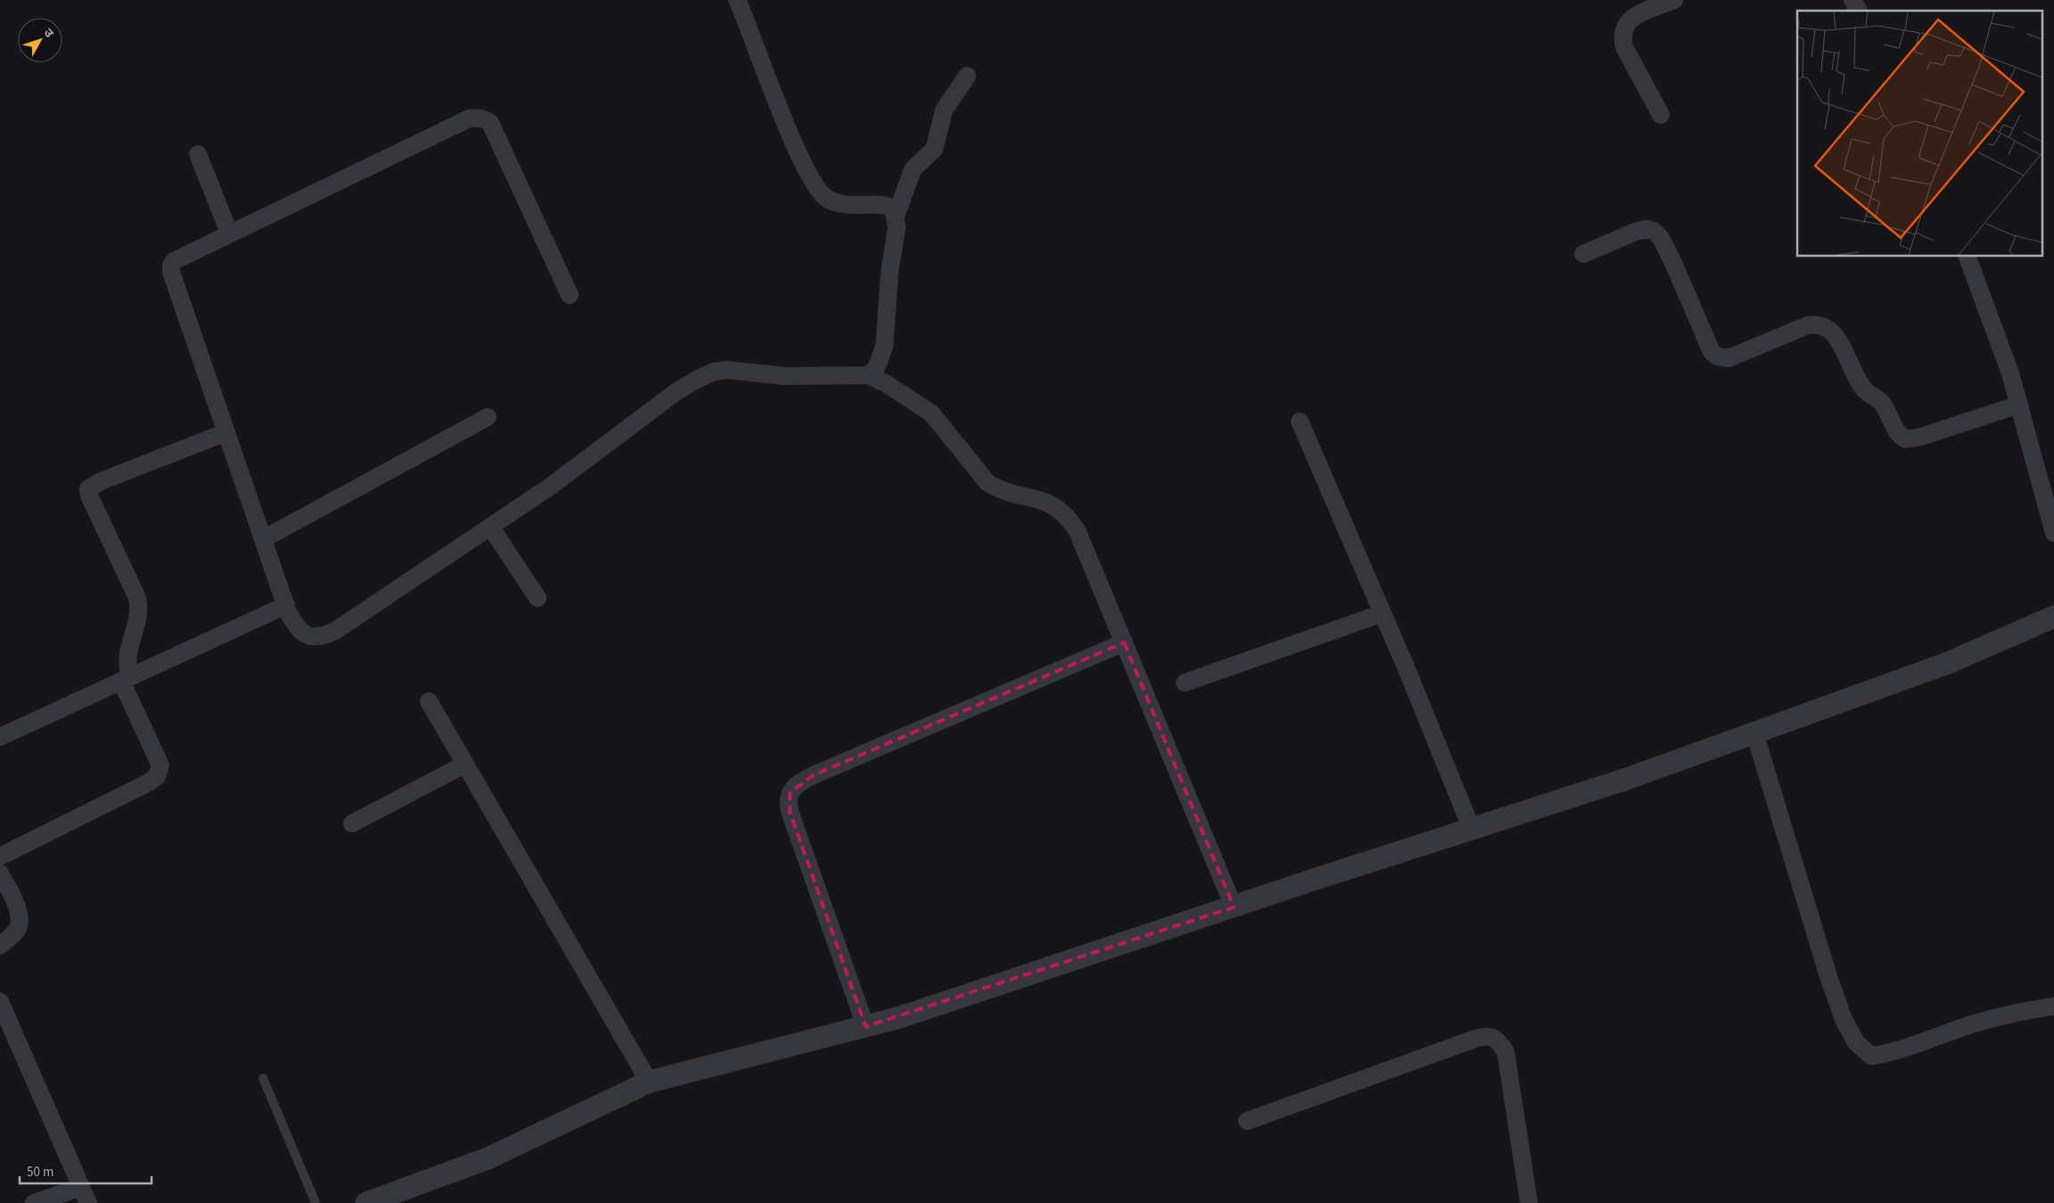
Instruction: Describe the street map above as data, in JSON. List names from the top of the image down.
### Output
{
  "scale_bar": "50 m",
  "north": "top right"
}
